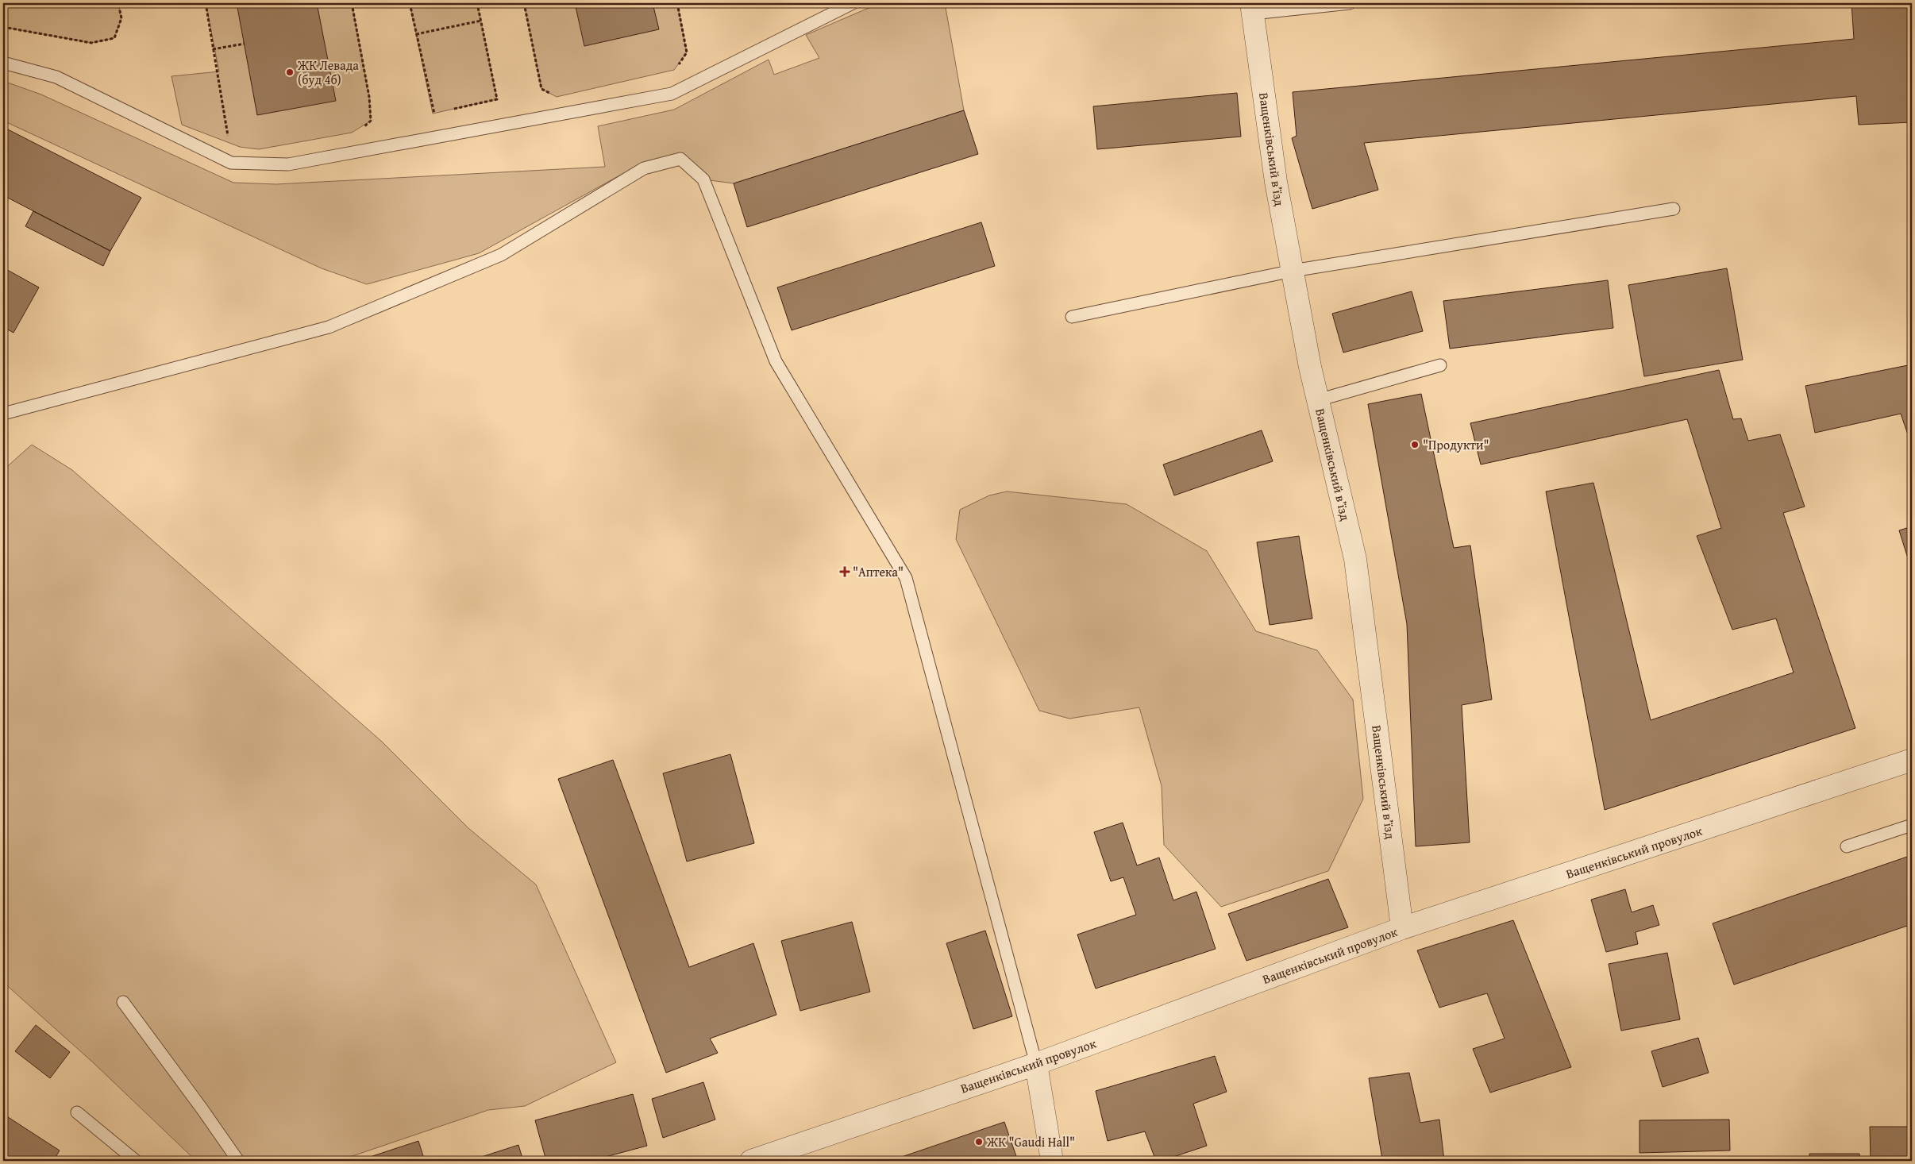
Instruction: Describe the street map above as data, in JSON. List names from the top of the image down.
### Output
{
  "streets": {
    "street": ["Ващенківський в’їзд", "Ващенківський провулок"]
  },
  "crossings": [
    ["Ващенківський в’їзд", "Ващенківський провулок"]
  ],
  "places": {
    "other": ["ЖК Левада (буд 4б)", "\"Продукти\"", "ЖК \"Gaudi Hall\""],
    "health": ["\"Аптека\""]
  }
}
